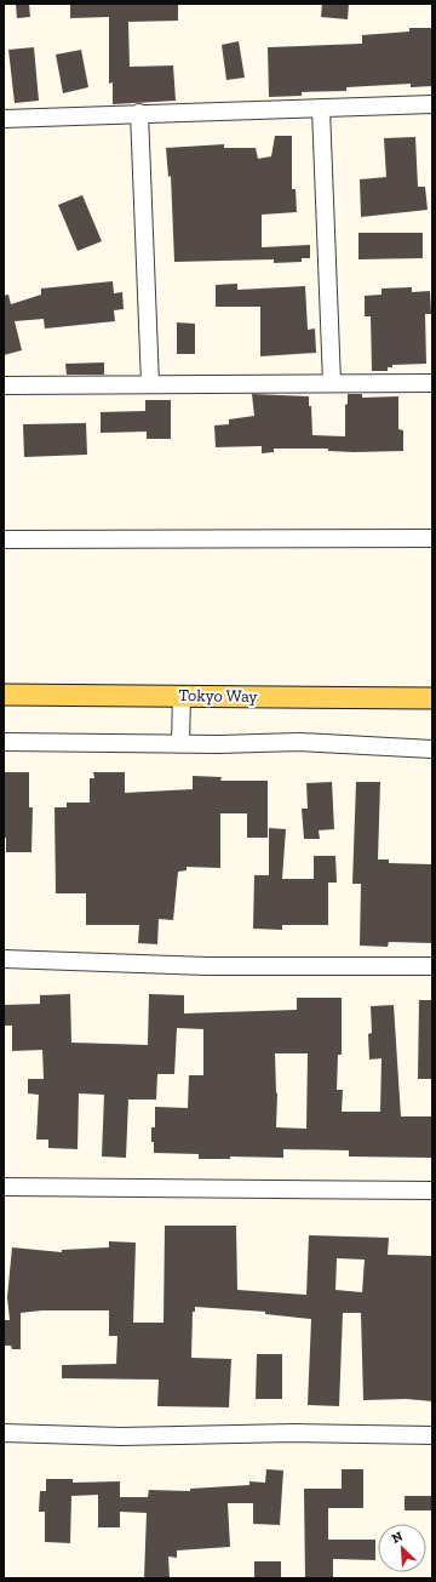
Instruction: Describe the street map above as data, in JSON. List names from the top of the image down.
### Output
{
  "streets": {
    "main road": ["Tokyo Way"]
  },
  "north": "top left"
}
